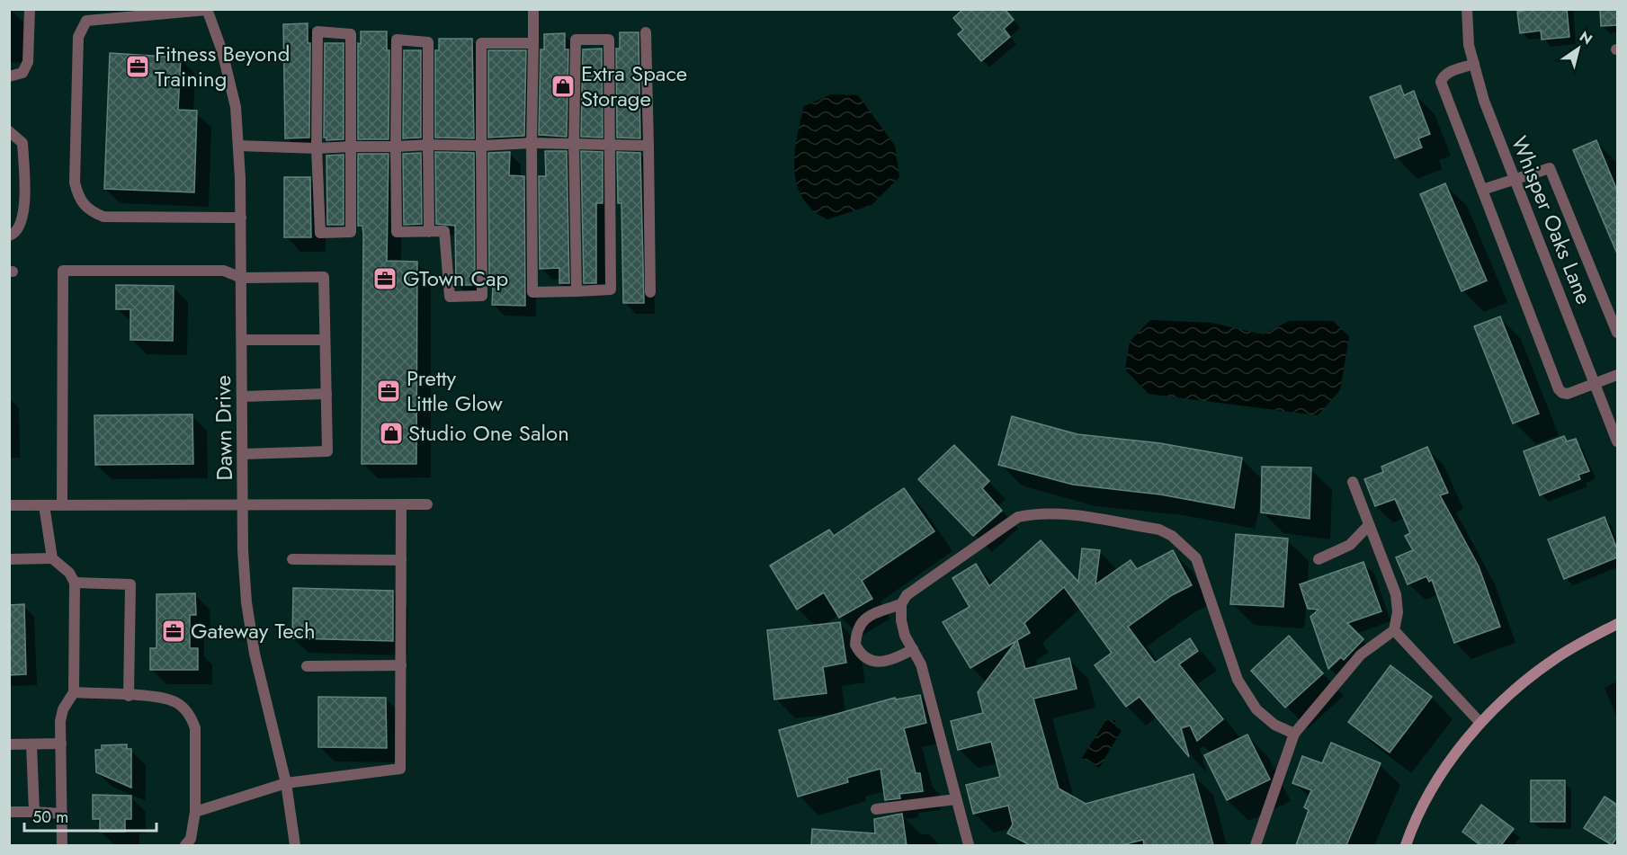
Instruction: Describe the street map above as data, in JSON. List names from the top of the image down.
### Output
{
  "streets": {
    "street": ["Whisper Oaks Lane", "Dawn Drive"]
  },
  "places": {
    "office": [
      "Fitness Beyond Training",
      "GTown Cap",
      "Pretty Little Glow",
      "Gateway Tech"
    ],
    "shop": ["Extra Space Storage", "Studio One Salon"]
  },
  "scale_bar": "50 m",
  "north": "top right"
}
